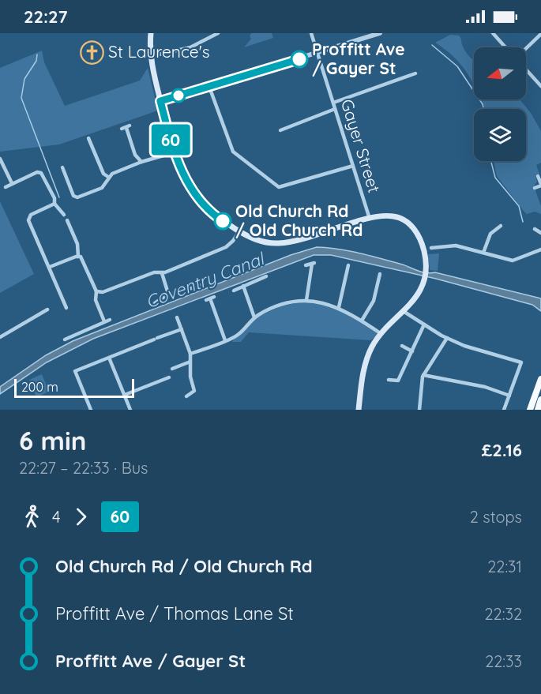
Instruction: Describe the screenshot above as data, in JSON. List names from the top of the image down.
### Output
{
  "streets": {
    "street": ["Gayer Street"]
  },
  "water": ["Coventry Canal"],
  "places": {
    "church": ["St Laurence's"],
    "other": ["Proffitt Ave / Gayer St", "Old Church Rd / Old Church Rd"]
  },
  "lines": ["bus line 60"],
  "scale_bar": "200 m",
  "north": "left",
  "page": {
    "status": "22:27",
    "on_map": "60",
    "scale": "200 m",
    "heading": ["6 min", "22:27 – 22:33 · Bus", "£2.16"],
    "legs": ["4", "60", "2 stops"],
    "list": [
      {
        "name": "Old Church Rd / Old Church Rd",
        "value": "22:31"
      },
      {
        "name": "Proffitt Ave / Thomas Lane St",
        "value": "22:32"
      },
      {
        "name": "Proffitt Ave / Gayer St",
        "value": "22:33"
      }
    ]
  }
}
